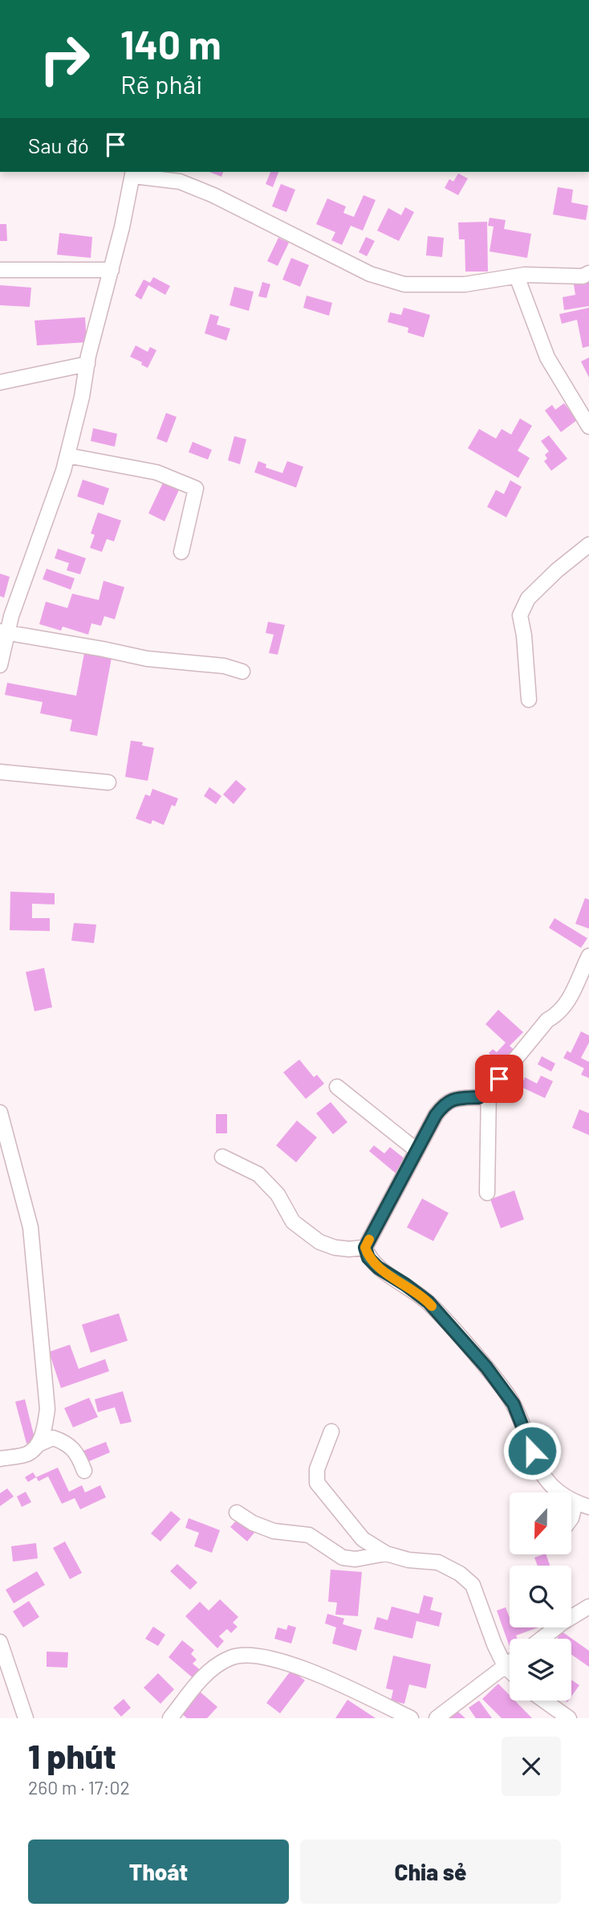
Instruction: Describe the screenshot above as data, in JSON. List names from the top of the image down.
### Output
{
  "north": "bottom",
  "page": {
    "turn": ["140 m", "Rẽ phải"],
    "then": "Sau đó",
    "heading": ["1 phút", "260 m · 17:02"],
    "buttons": ["Thoát", "Chia sẻ"]
  }
}
